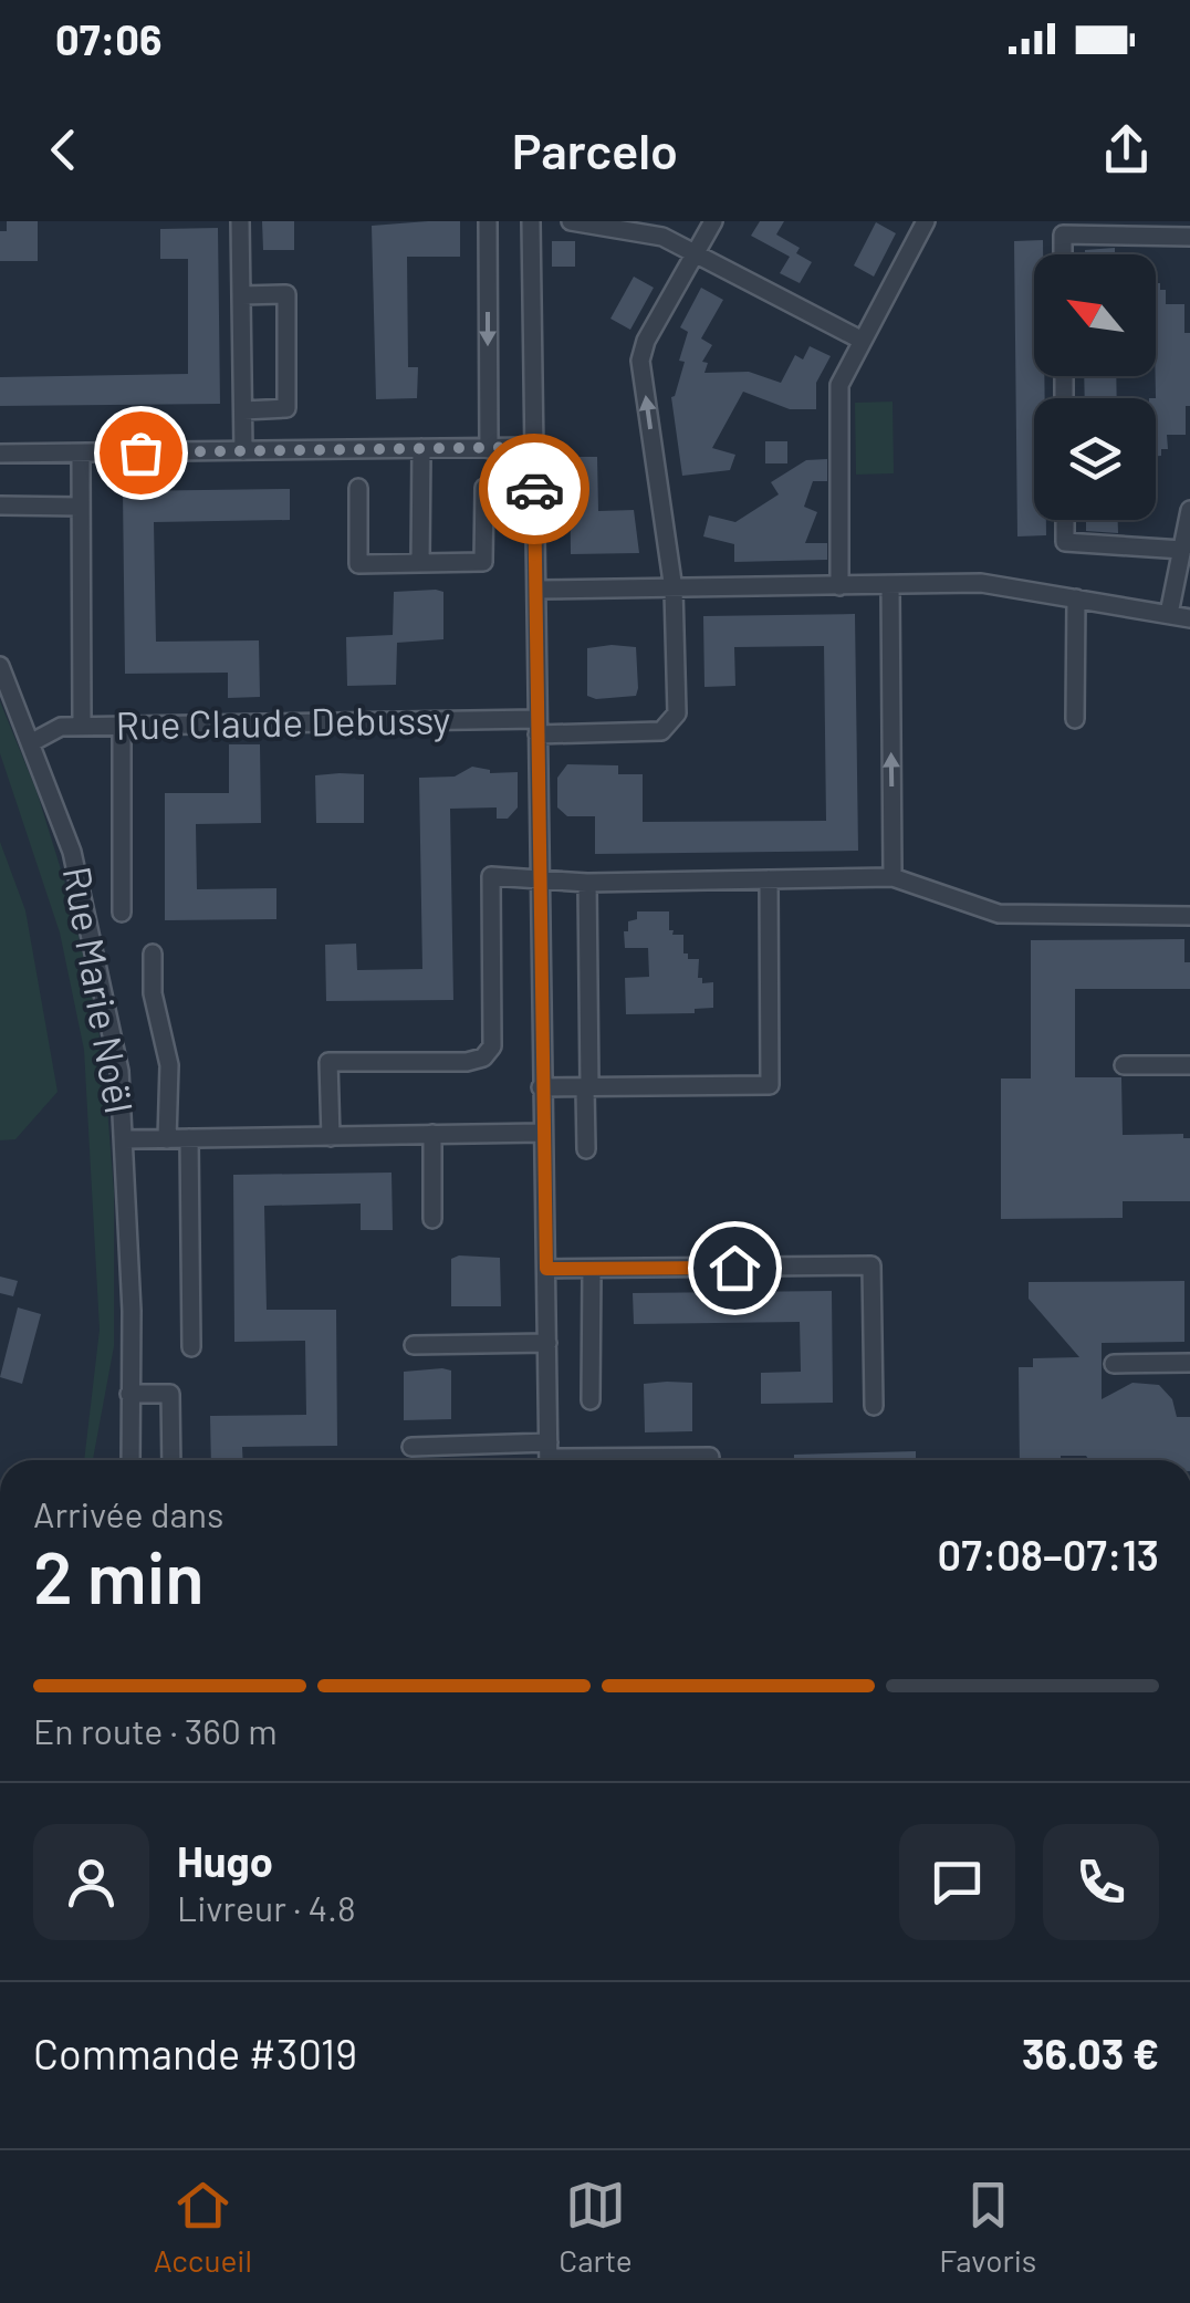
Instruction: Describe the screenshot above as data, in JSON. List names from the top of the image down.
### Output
{
  "streets": {
    "street": ["Rue Claude Debussy", "Rue Marie Noël"]
  },
  "crossings": [
    ["Rue Claude Debussy", "Rue Marie Noël"]
  ],
  "north": "top left",
  "page": {
    "status": "07:06",
    "header": "Parcelo",
    "heading": ["2 min", "Arrivée dans", "07:08–07:13"],
    "panel": [
      "Hugo",
      "Livreur · 4.8",
      "Commande #3019",
      "36.03 €"
    ],
    "bar": "En route · 360 m",
    "tabs": ["Accueil", "Carte", "Favoris"]
  }
}
